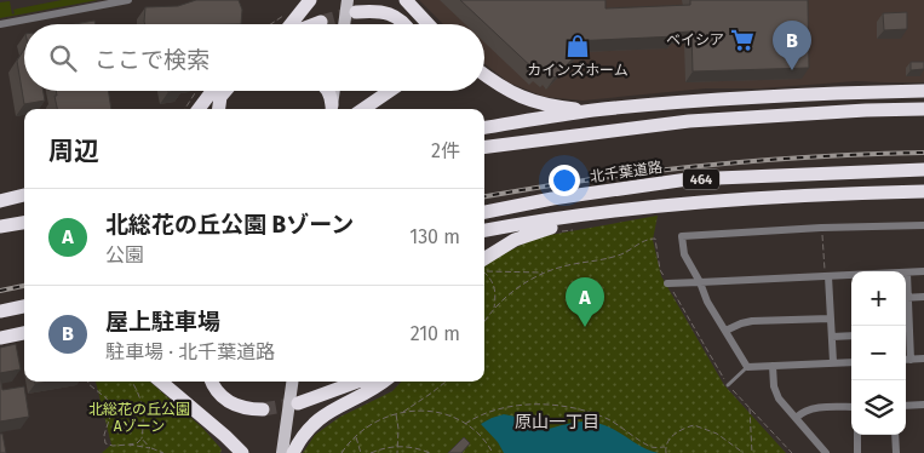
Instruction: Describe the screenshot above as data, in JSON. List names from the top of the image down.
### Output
{
  "streets": {
    "highway": ["北千葉道路", "464"]
  },
  "districts": ["原山一丁目"],
  "parks": ["北総花の丘公園 Aゾーン"],
  "places": {
    "supermarket": ["ベイシア"],
    "shop": ["カインズホーム"]
  },
  "page": {
    "pins": ["B", "A"],
    "search": "ここで検索",
    "heading": ["周辺", "2件"],
    "list": [
      {
        "mark": "A",
        "name": "北総花の丘公園 Bゾーン",
        "note": "公園",
        "value": "130 m"
      },
      {
        "mark": "B",
        "name": "屋上駐車場",
        "note": "駐車場 · 北千葉道路",
        "value": "210 m"
      }
    ],
    "map_buttons": ["+", "−"]
  }
}
